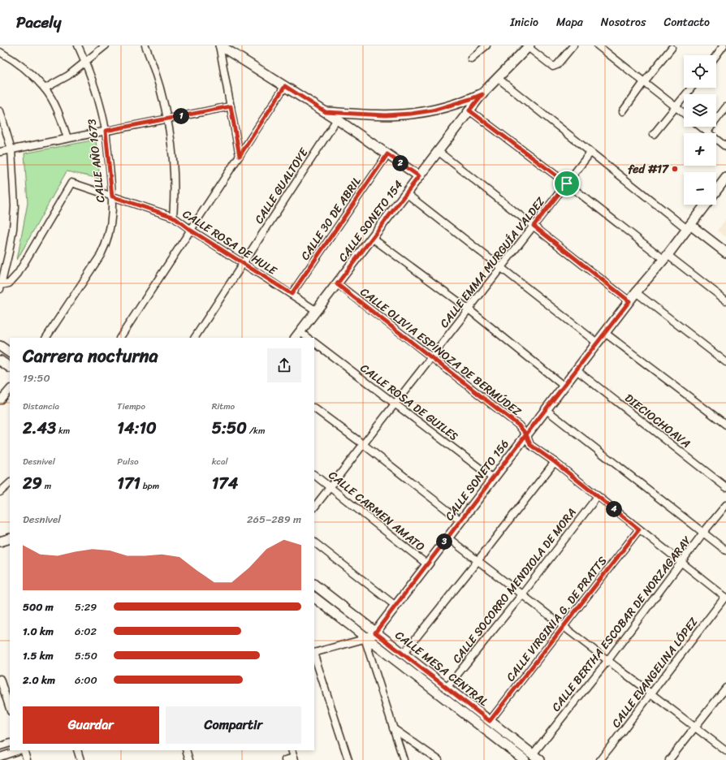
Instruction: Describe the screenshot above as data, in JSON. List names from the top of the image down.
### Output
{
  "streets": {
    "street": [
      "CALLE AÑO 1673",
      "CALLE GUALTOYE",
      "CALLE 30 DE ABRIL",
      "CALLE SONETO 154",
      "CALLE ROSA DE HULE",
      "CALLE EMMA MURGUÍA VALDEZ",
      "CALLE OLIVIA ESPINOZA DE BERMÚDEZ",
      "CALLE ROSA DE GUILES",
      "DIECIOCHOAVA",
      "CALLE SONETO 156",
      "CALLE CARMEN AMATO",
      "CALLE SOCORRO MENDIOLA DE MORA",
      "CALLE VIRGINIA G. DE PRATTS",
      "CALLE BERTHA ESCOBAR DE NORZAGARAY",
      "CALLE MESA CENTRAL",
      "CALLE EVANGELINA LÓPEZ"
    ]
  },
  "crossings": [
    ["CALLE AÑO 1673", "CALLE ROSA DE HULE"],
    ["CALLE GUALTOYE", "CALLE ROSA DE HULE"],
    ["CALLE 30 DE ABRIL", "CALLE ROSA DE HULE"],
    ["CALLE SONETO 154", "CALLE ROSA DE HULE"],
    ["CALLE SONETO 154", "CALLE OLIVIA ESPINOZA DE BERMÚDEZ"],
    ["CALLE EMMA MURGUÍA VALDEZ", "CALLE OLIVIA ESPINOZA DE BERMÚDEZ"],
    ["CALLE EMMA MURGUÍA VALDEZ", "CALLE ROSA DE GUILES"],
    ["CALLE EMMA MURGUÍA VALDEZ", "CALLE CARMEN AMATO"],
    ["CALLE OLIVIA ESPINOZA DE BERMÚDEZ", "CALLE SONETO 156"],
    ["CALLE OLIVIA ESPINOZA DE BERMÚDEZ", "CALLE SOCORRO MENDIOLA DE MORA"],
    ["CALLE OLIVIA ESPINOZA DE BERMÚDEZ", "CALLE VIRGINIA G. DE PRATTS"],
    ["CALLE OLIVIA ESPINOZA DE BERMÚDEZ", "CALLE BERTHA ESCOBAR DE NORZAGARAY"],
    ["CALLE OLIVIA ESPINOZA DE BERMÚDEZ", "CALLE EVANGELINA LÓPEZ"],
    ["CALLE ROSA DE GUILES", "CALLE SONETO 156"],
    ["DIECIOCHOAVA", "CALLE SONETO 156"],
    ["CALLE SONETO 156", "CALLE CARMEN AMATO"],
    ["CALLE SONETO 156", "CALLE MESA CENTRAL"],
    ["CALLE SOCORRO MENDIOLA DE MORA", "CALLE MESA CENTRAL"],
    ["CALLE VIRGINIA G. DE PRATTS", "CALLE MESA CENTRAL"],
    ["CALLE BERTHA ESCOBAR DE NORZAGARAY", "CALLE MESA CENTRAL"]
  ],
  "places": ["fed #17"],
  "page": {
    "header": "Pacely",
    "nav": [
      "Inicio",
      "Mapa",
      "Nosotros",
      "Contacto"
    ],
    "map_buttons": ["+", "−"],
    "pins": [
      "1",
      "2",
      "4",
      "3"
    ],
    "heading": ["Carrera nocturna", "19:50"],
    "stats": [
      ["Distancia", "2.43 km"],
      ["Tiempo", "14:10"],
      ["Ritmo", "5:50 /km"],
      ["Desnivel", "29 m"],
      ["Pulso", "171 bpm"],
      ["kcal", "174"]
    ],
    "chart": ["Desnivel", "265–289 m"],
    "list": [
      {
        "name": "500 m",
        "note": "5:29"
      },
      {
        "name": "1.0 km",
        "note": "6:02"
      },
      {
        "name": "1.5 km",
        "note": "5:50"
      },
      {
        "name": "2.0 km",
        "note": "6:00"
      }
    ],
    "buttons": ["Guardar", "Compartir"]
  }
}
